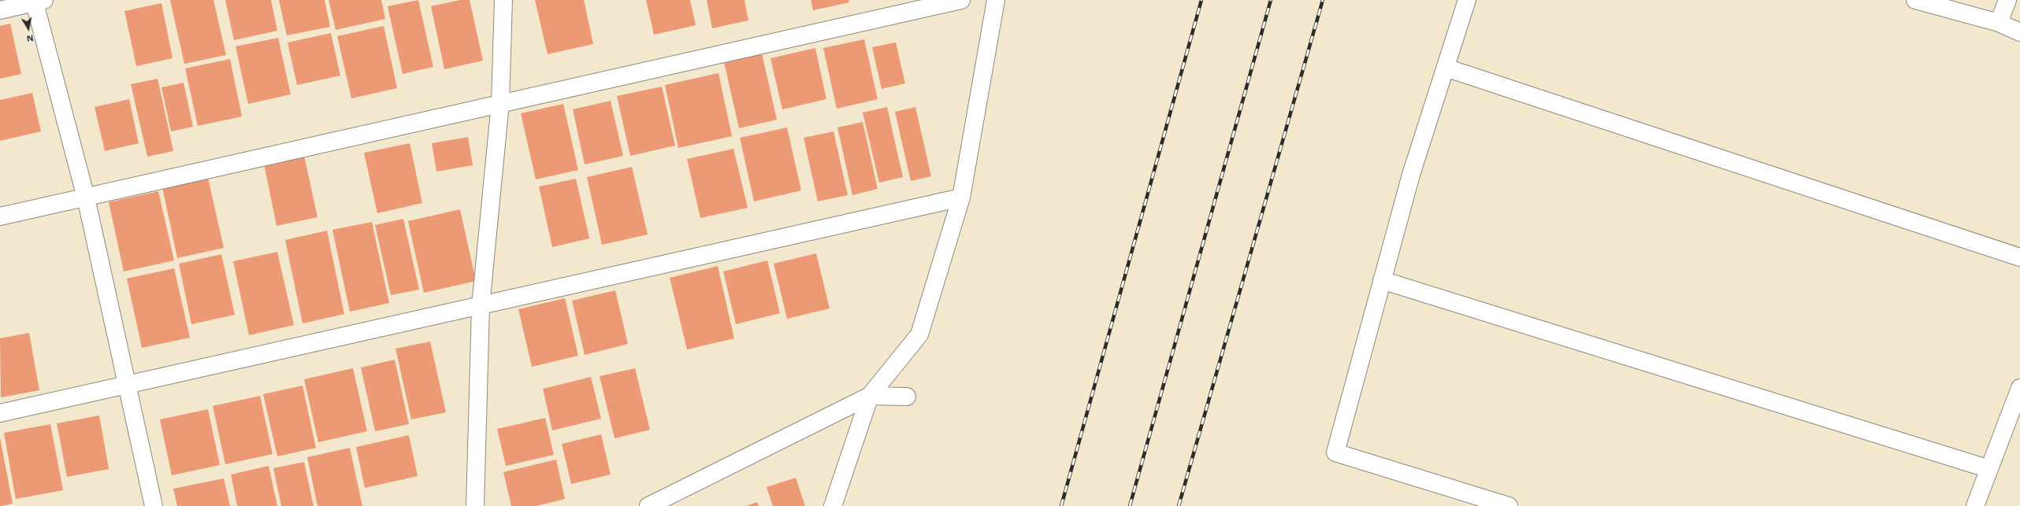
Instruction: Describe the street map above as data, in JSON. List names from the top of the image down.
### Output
{
  "north": "bottom"
}
